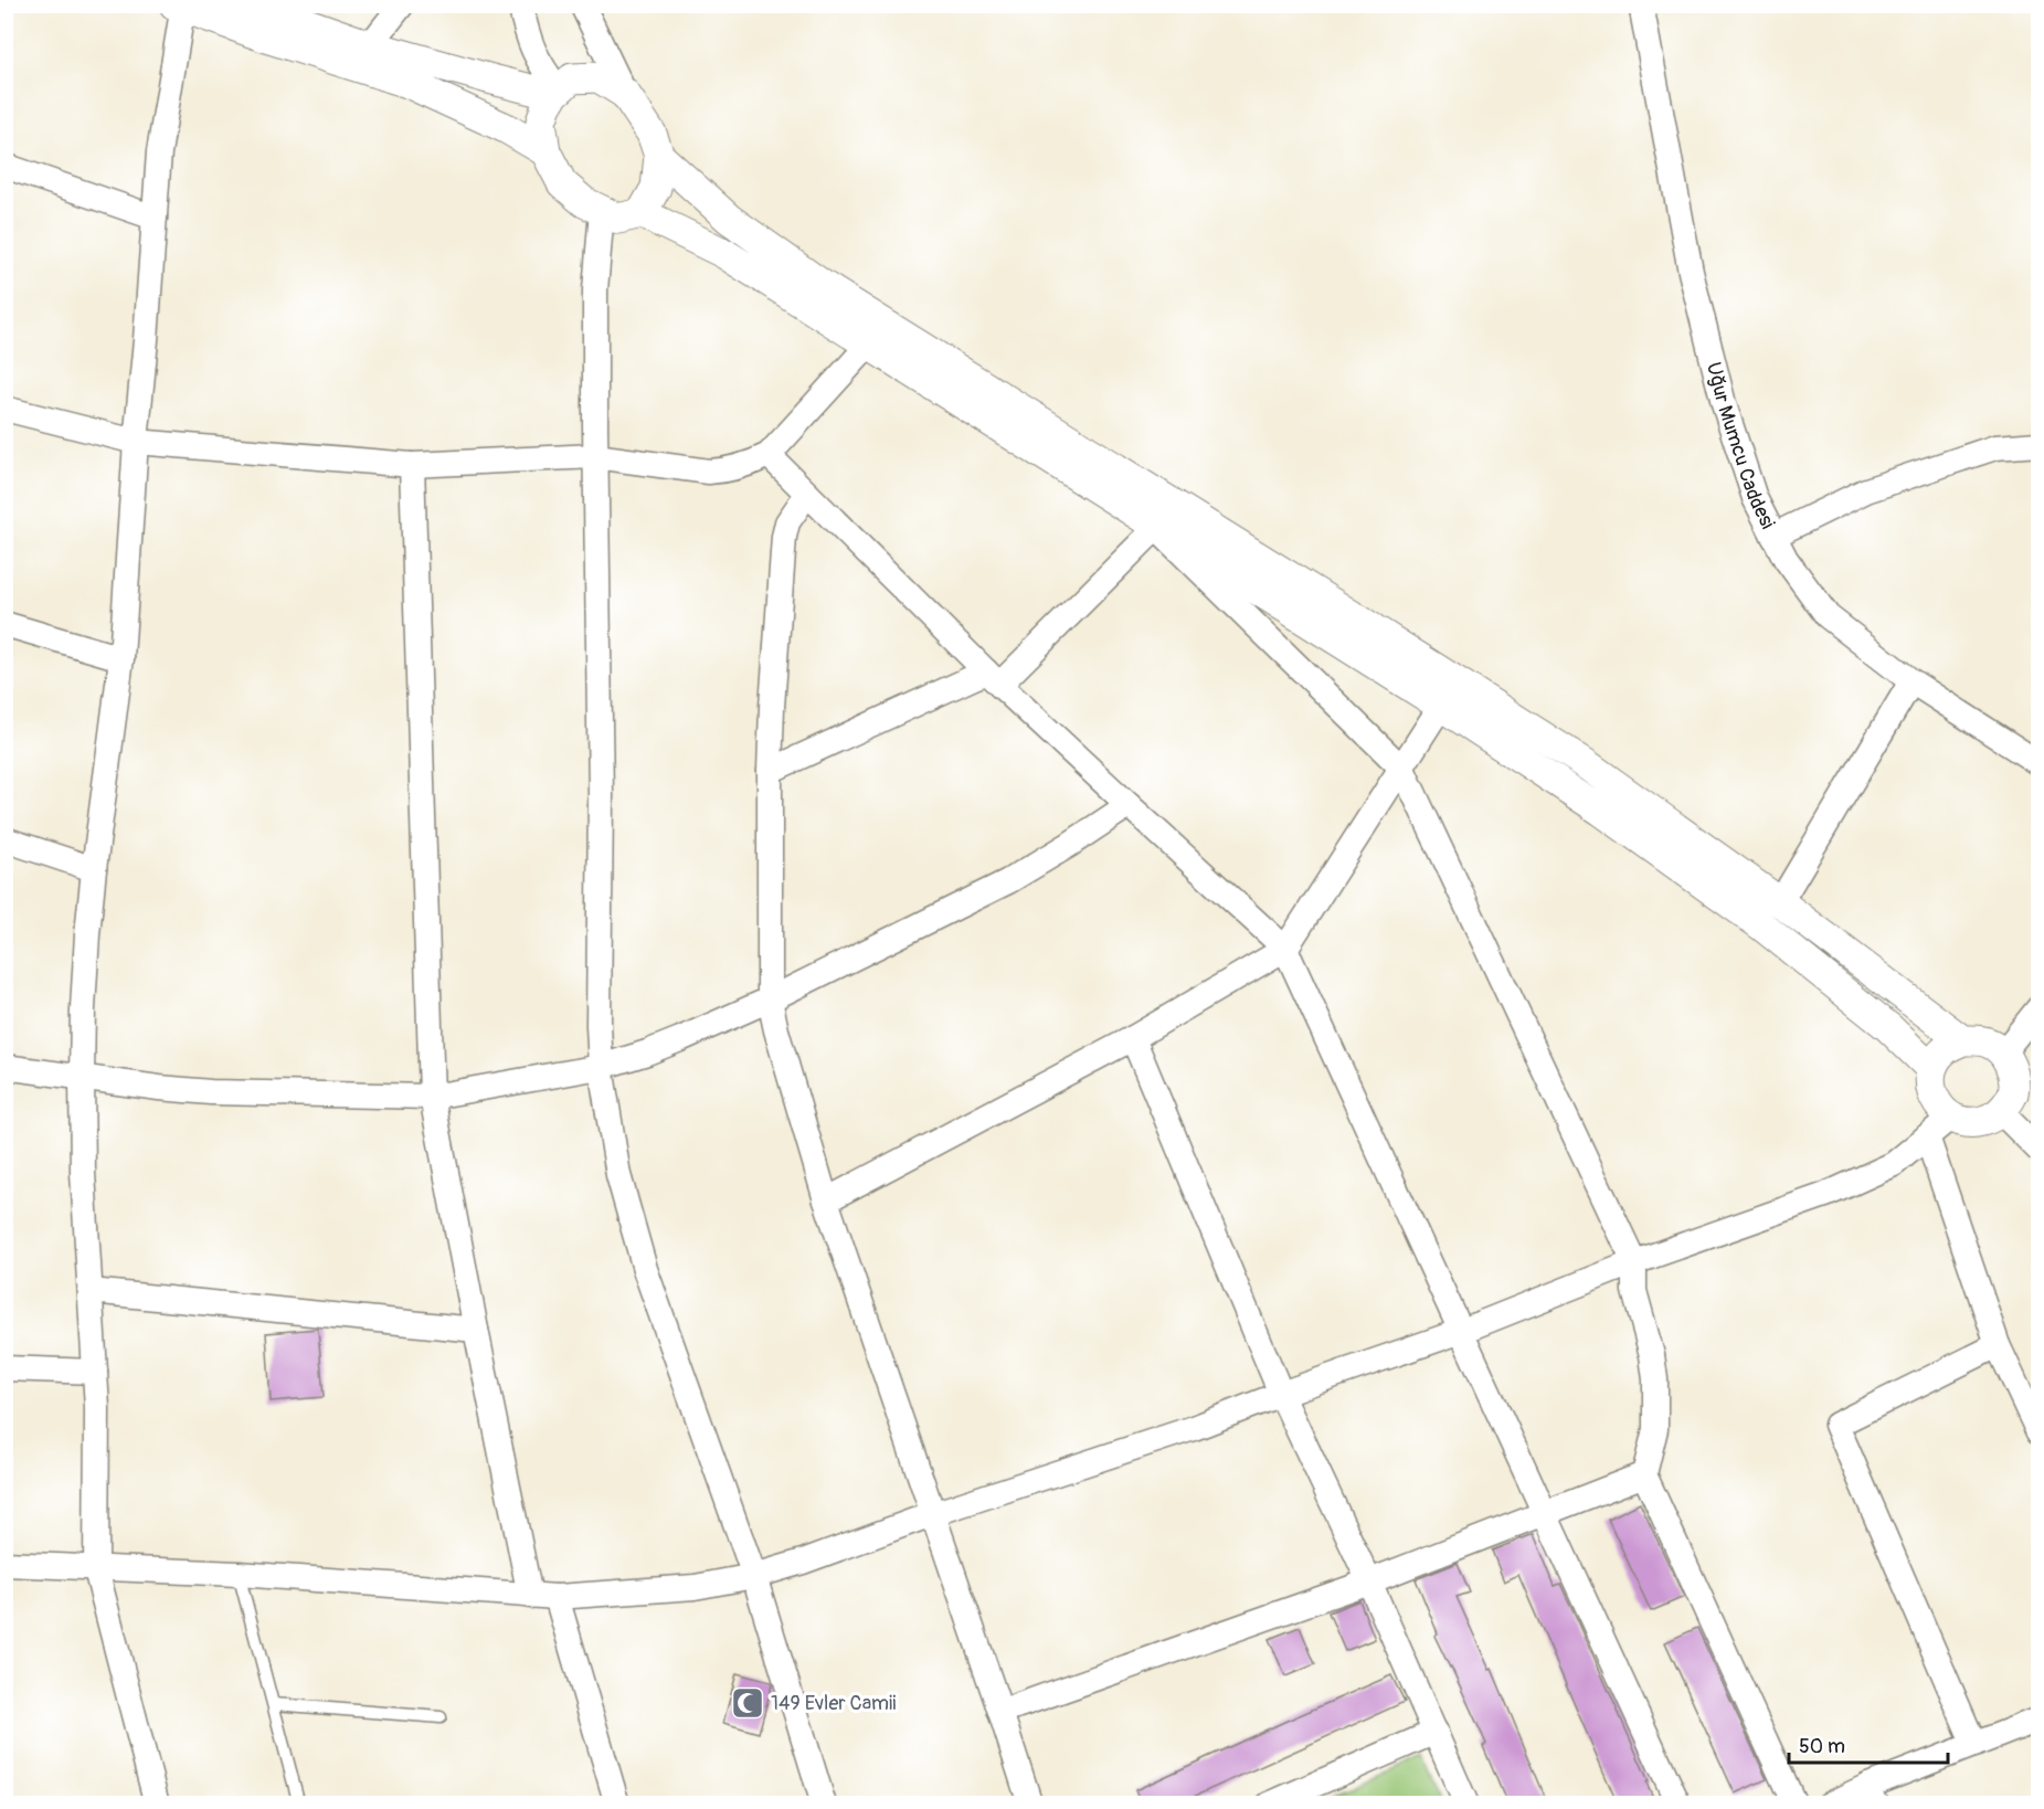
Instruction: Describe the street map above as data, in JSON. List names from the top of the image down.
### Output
{
  "streets": {
    "street": ["Uğur Mumcu Caddesi"]
  },
  "places": {
    "mosque": ["149 Evler Camii"]
  },
  "scale_bar": "50 m"
}
